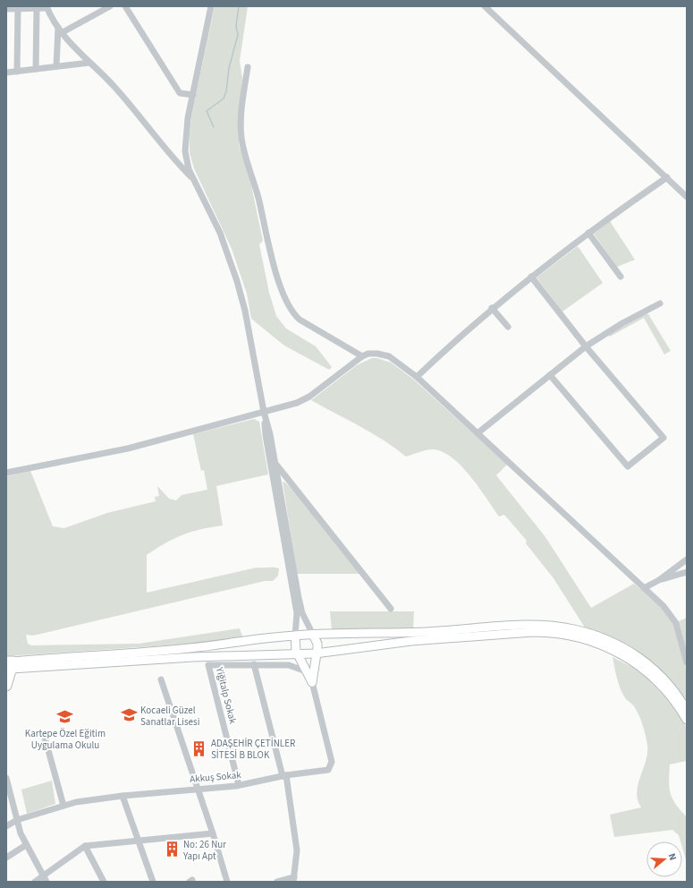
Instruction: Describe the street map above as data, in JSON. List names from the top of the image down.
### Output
{
  "streets": {
    "street": ["Yiğitalp Sokak", "Akkuş Sokak"]
  },
  "crossings": [
    ["Yiğitalp Sokak", "Akkuş Sokak"]
  ],
  "places": {
    "school or university": ["Kocaeli Güzel Sanatlar Lisesi", "Kartepe Özel Eğitim Uygulama Okulu"],
    "building": ["ADAŞEHİR ÇETİNLER SİTESİ B BLOK", "No: 26 Nur Yapı Apt"]
  },
  "north": "right"
}
